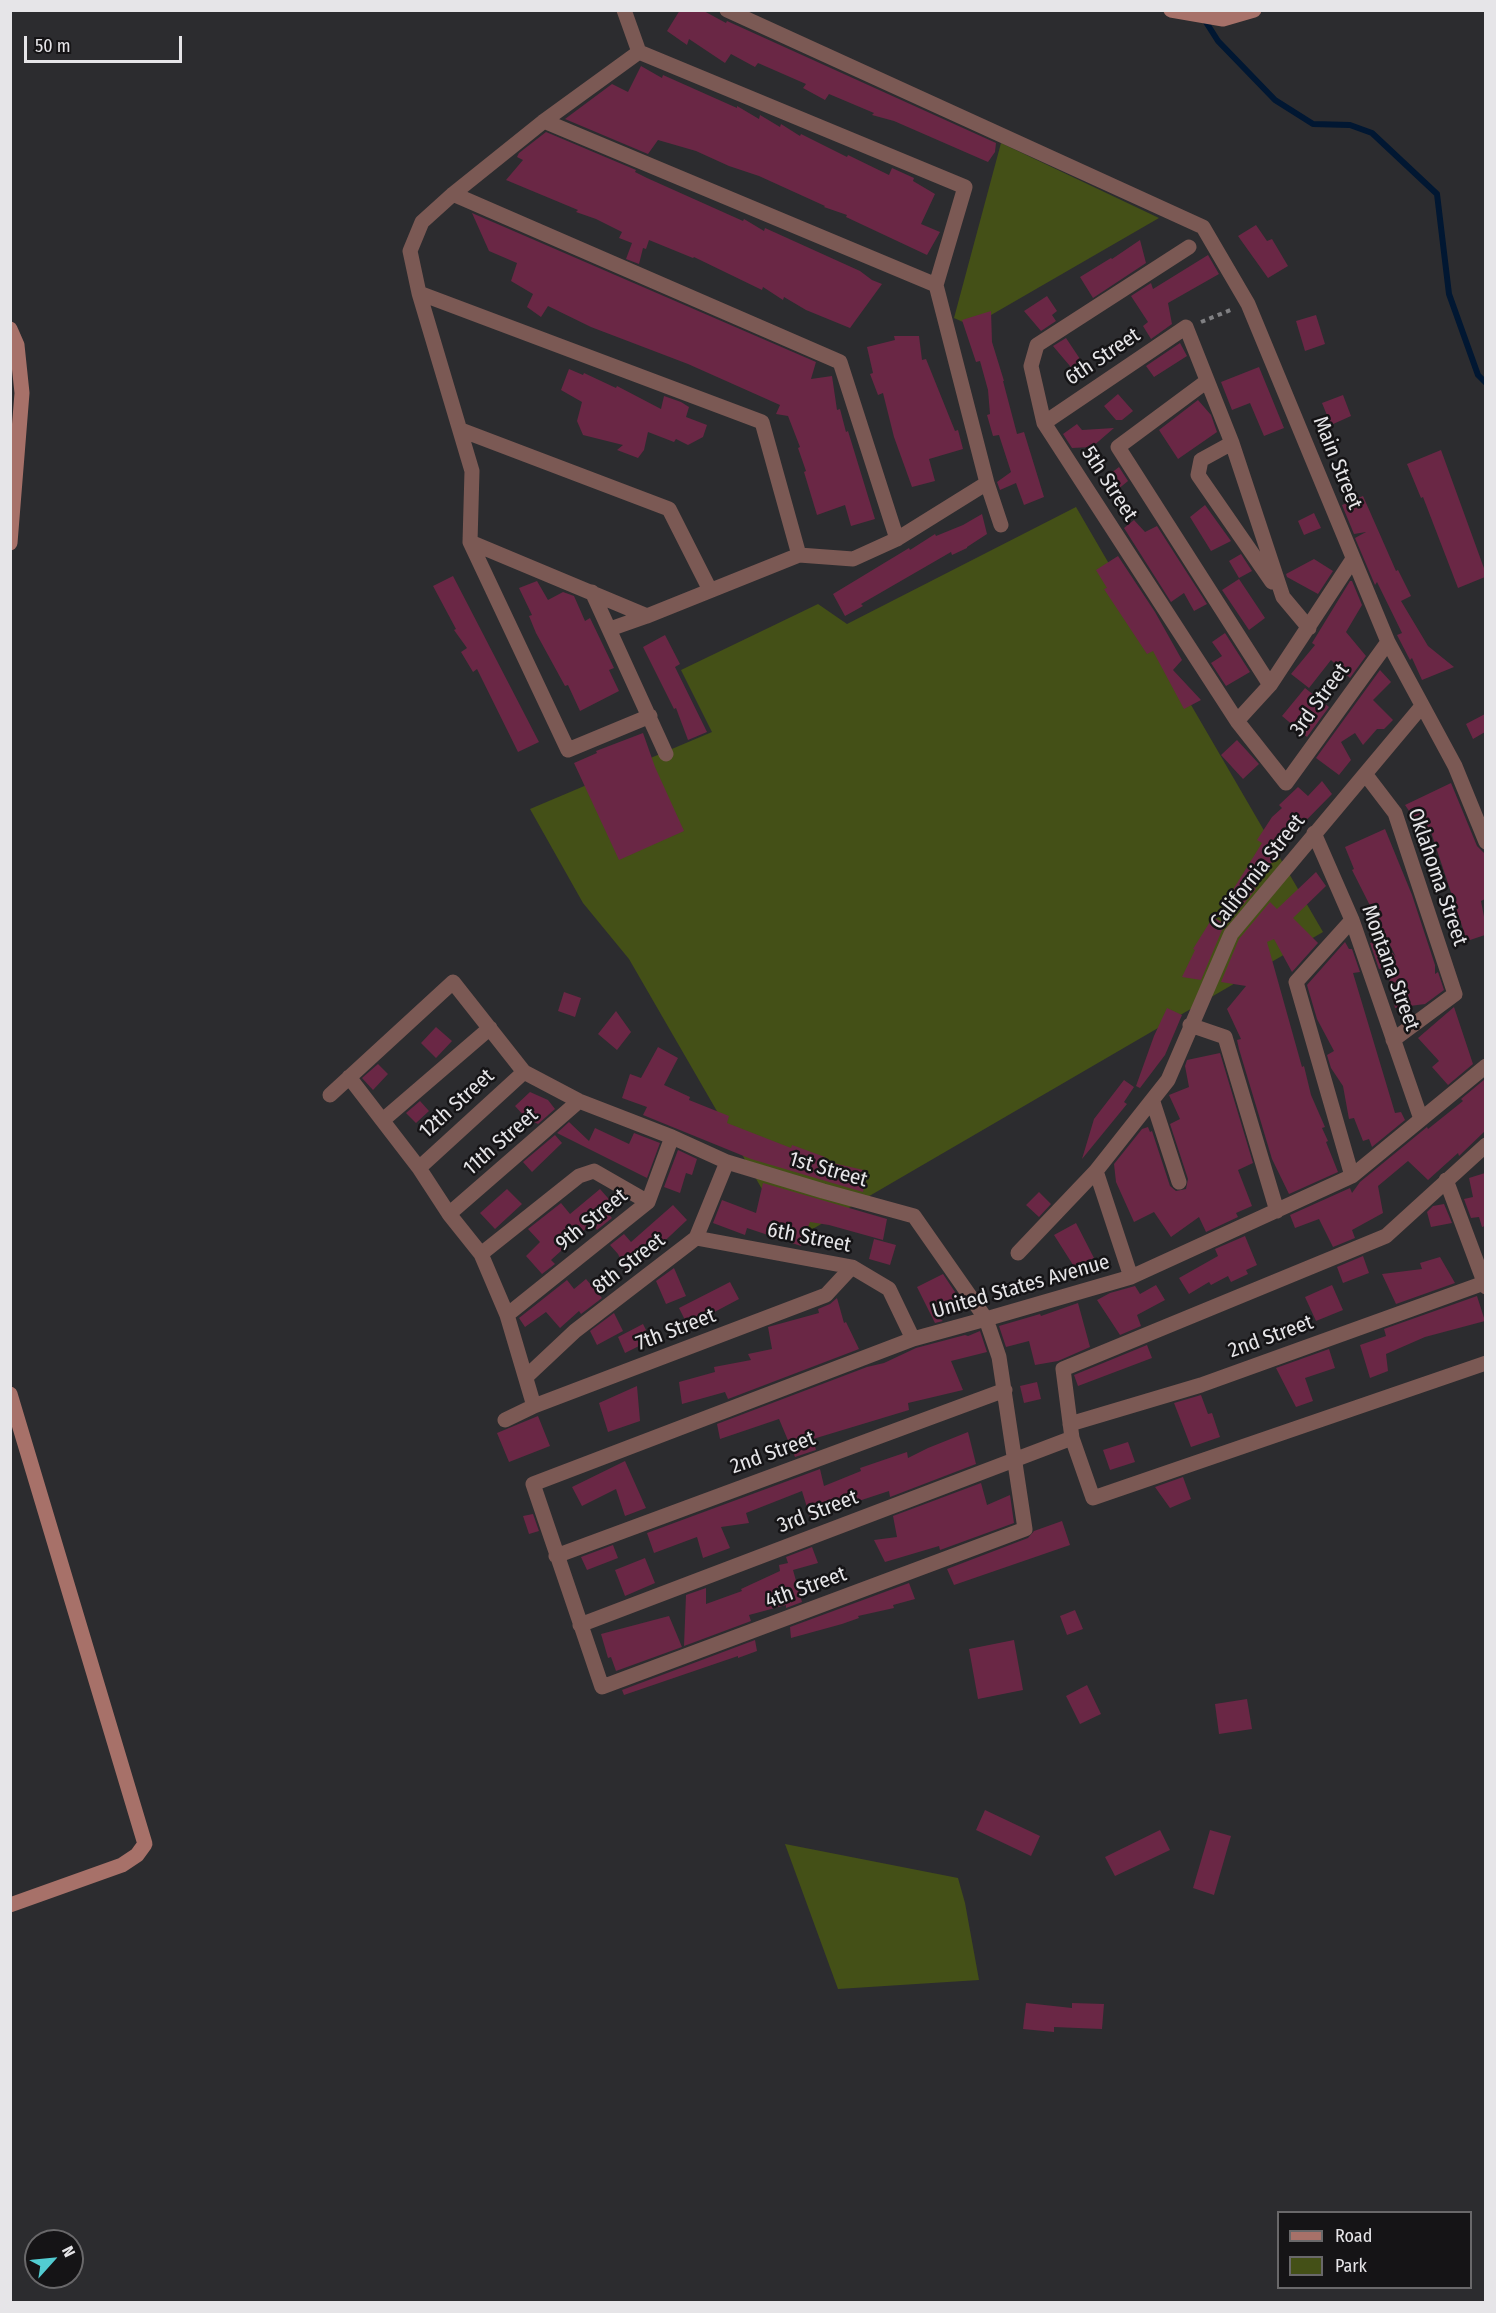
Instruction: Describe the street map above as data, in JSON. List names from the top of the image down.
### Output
{
  "streets": {
    "street": [
      "6th Street",
      "Main Street",
      "5th Street",
      "3rd Street",
      "California Street",
      "Oklahoma Street",
      "Montana Street",
      "12th Street",
      "11th Street",
      "1st Street",
      "9th Street",
      "8th Street",
      "United States Avenue",
      "7th Street",
      "2nd Street",
      "4th Street"
    ]
  },
  "crossings": [
    ["6th Street", "5th Street"],
    ["6th Street", "8th Street"],
    ["6th Street", "United States Avenue"],
    ["6th Street", "7th Street"],
    ["Main Street", "3rd Street"],
    ["Main Street", "California Street"],
    ["5th Street", "3rd Street"],
    ["3rd Street", "1st Street"],
    ["3rd Street", "2nd Street"],
    ["3rd Street", "4th Street"],
    ["California Street", "Oklahoma Street"],
    ["California Street", "Montana Street"],
    ["Oklahoma Street", "Montana Street"],
    ["Montana Street", "United States Avenue"],
    ["12th Street", "1st Street"],
    ["11th Street", "1st Street"],
    ["1st Street", "9th Street"],
    ["1st Street", "8th Street"],
    ["1st Street", "United States Avenue"],
    ["1st Street", "2nd Street"],
    ["1st Street", "4th Street"],
    ["United States Avenue", "2nd Street"]
  ],
  "legend": ["Road", "Park"],
  "scale_bar": "50 m",
  "north": "top right"
}
